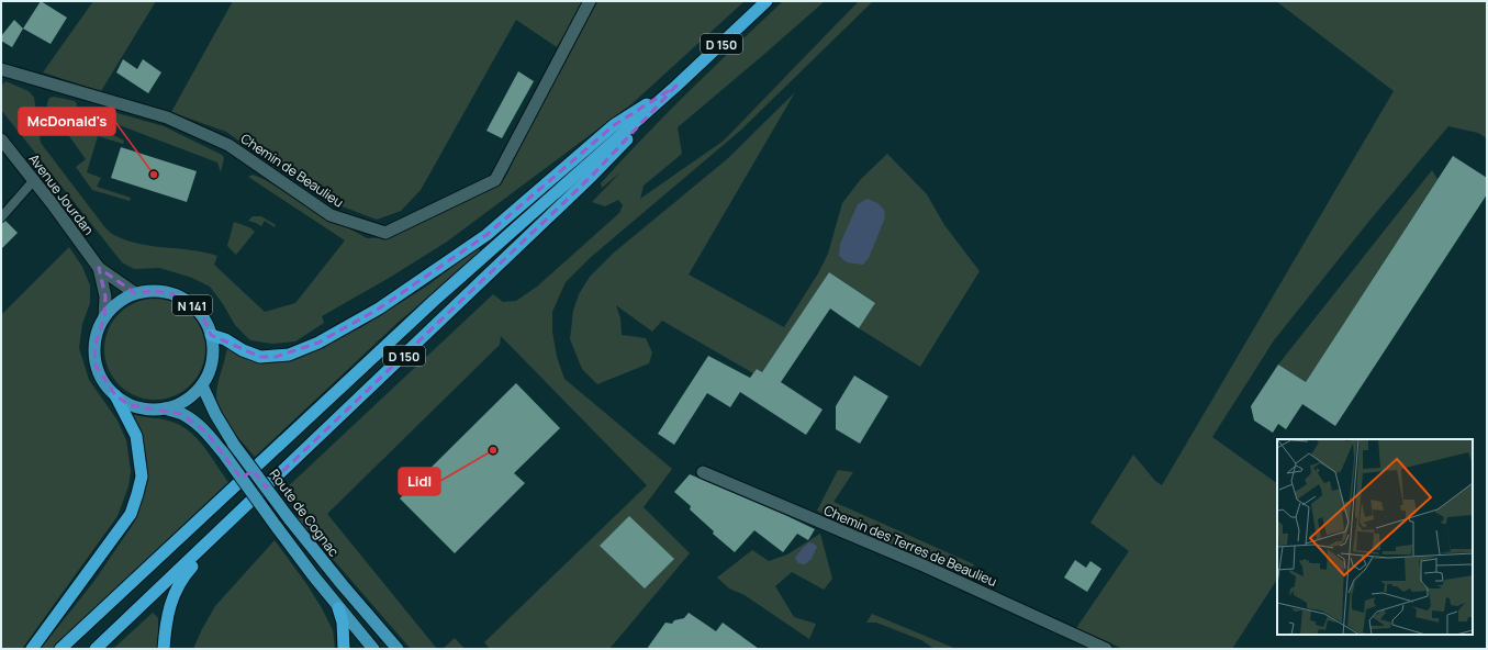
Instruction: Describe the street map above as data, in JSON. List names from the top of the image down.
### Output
{
  "streets": {
    "highway": ["D 150"],
    "main road": ["N 141", "Route de Cognac"],
    "street": ["Chemin de Beaulieu", "Avenue Jourdan", "Chemin des Terres de Beaulieu"]
  },
  "crossings": [
    ["Avenue Jourdan", "N 141"],
    ["Avenue Jourdan", "Route de Cognac"],
    ["N 141", "Route de Cognac"]
  ],
  "places": ["McDonald's", "Lidl"]
}
